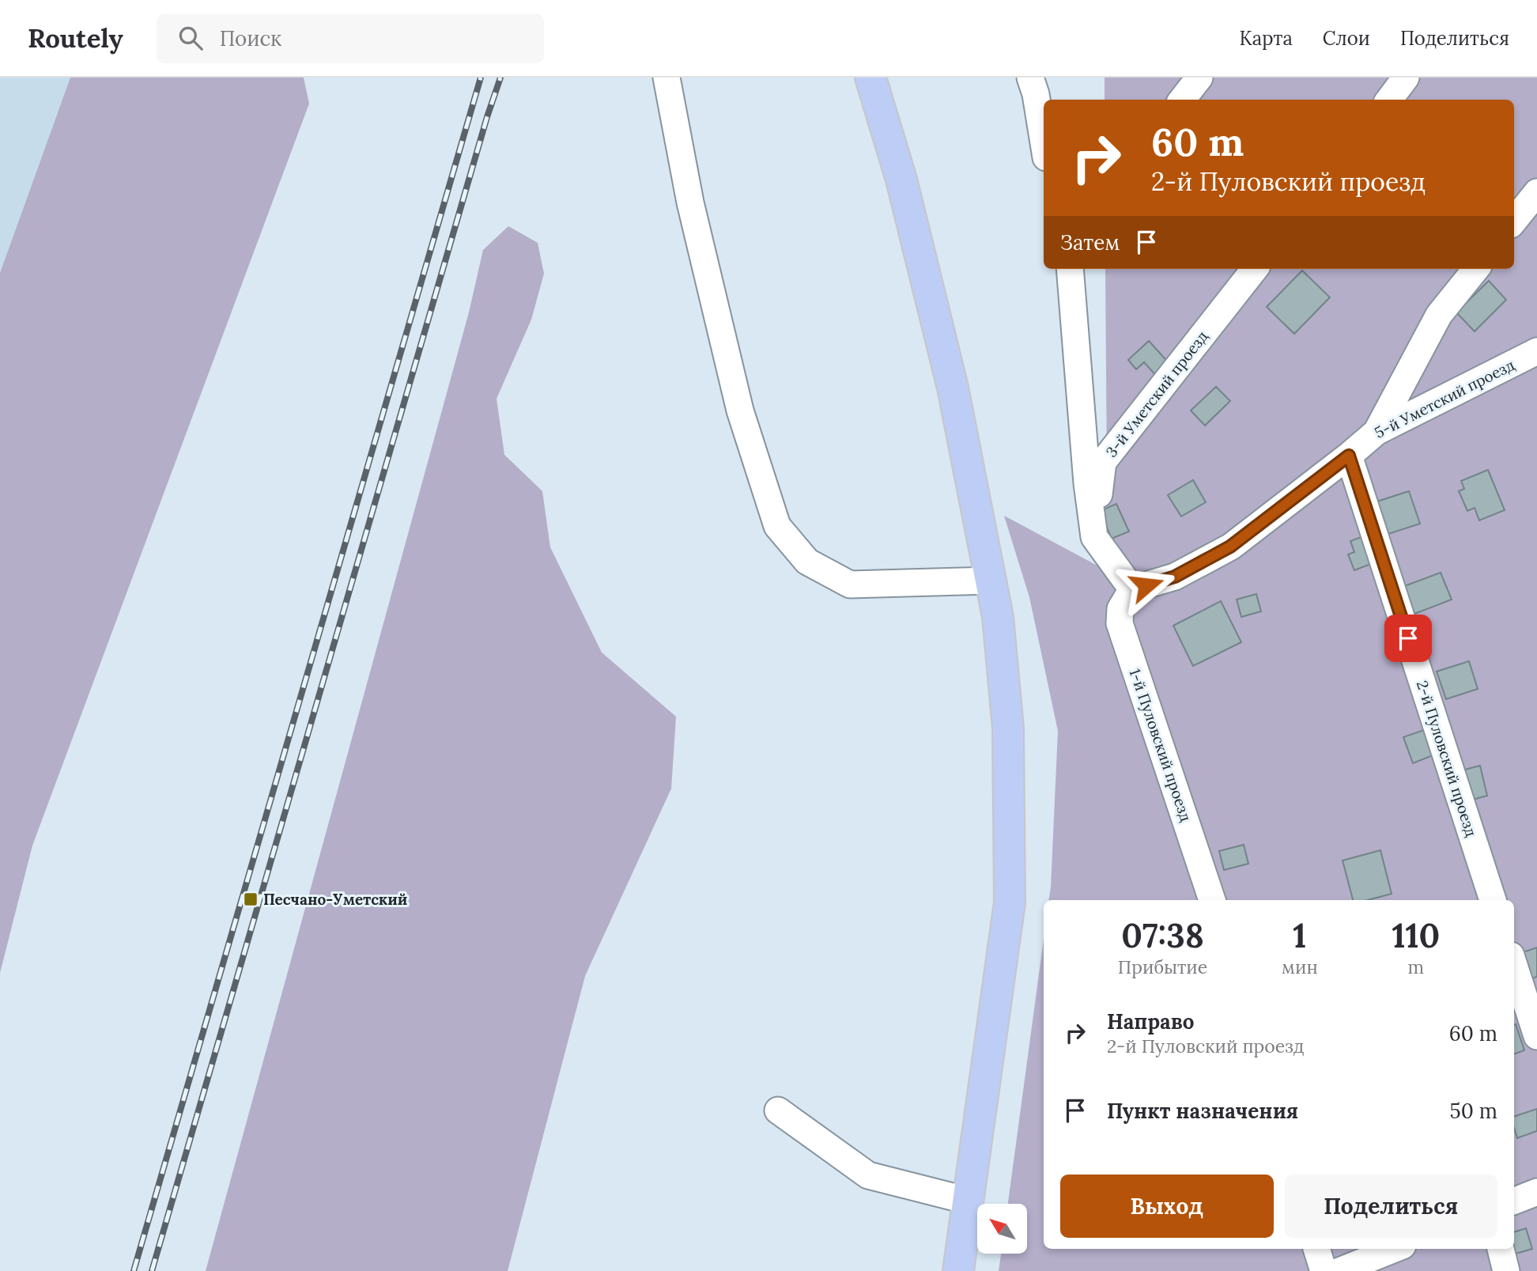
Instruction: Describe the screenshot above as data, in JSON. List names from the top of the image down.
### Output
{
  "streets": {
    "lane": [
      "3-й Уметский проезд",
      "5-й Уметский проезд",
      "1-й Пуловский проезд",
      "2-й Пуловский проезд"
    ]
  },
  "crossings": [
    ["5-й Уметский проезд", "1-й Пуловский проезд"],
    ["5-й Уметский проезд", "2-й Пуловский проезд"]
  ],
  "places": {
    "transit": ["Песчано-Уметский"]
  },
  "north": "top left",
  "page": {
    "header": "Routely",
    "search": "Поиск",
    "nav": ["Карта", "Слои", "Поделиться"],
    "turn": ["60 m", "2-й Пуловский проезд"],
    "then": "Затем",
    "eta": [
      "07:38",
      "Прибытие",
      "1",
      "мин",
      "110",
      "m"
    ],
    "list": [
      {
        "name": "Направо",
        "note": "2-й Пуловский проезд",
        "value": "60 m"
      },
      {
        "name": "Пункт назначения",
        "value": "50 m"
      }
    ],
    "buttons": ["Выход", "Поделиться"]
  }
}
